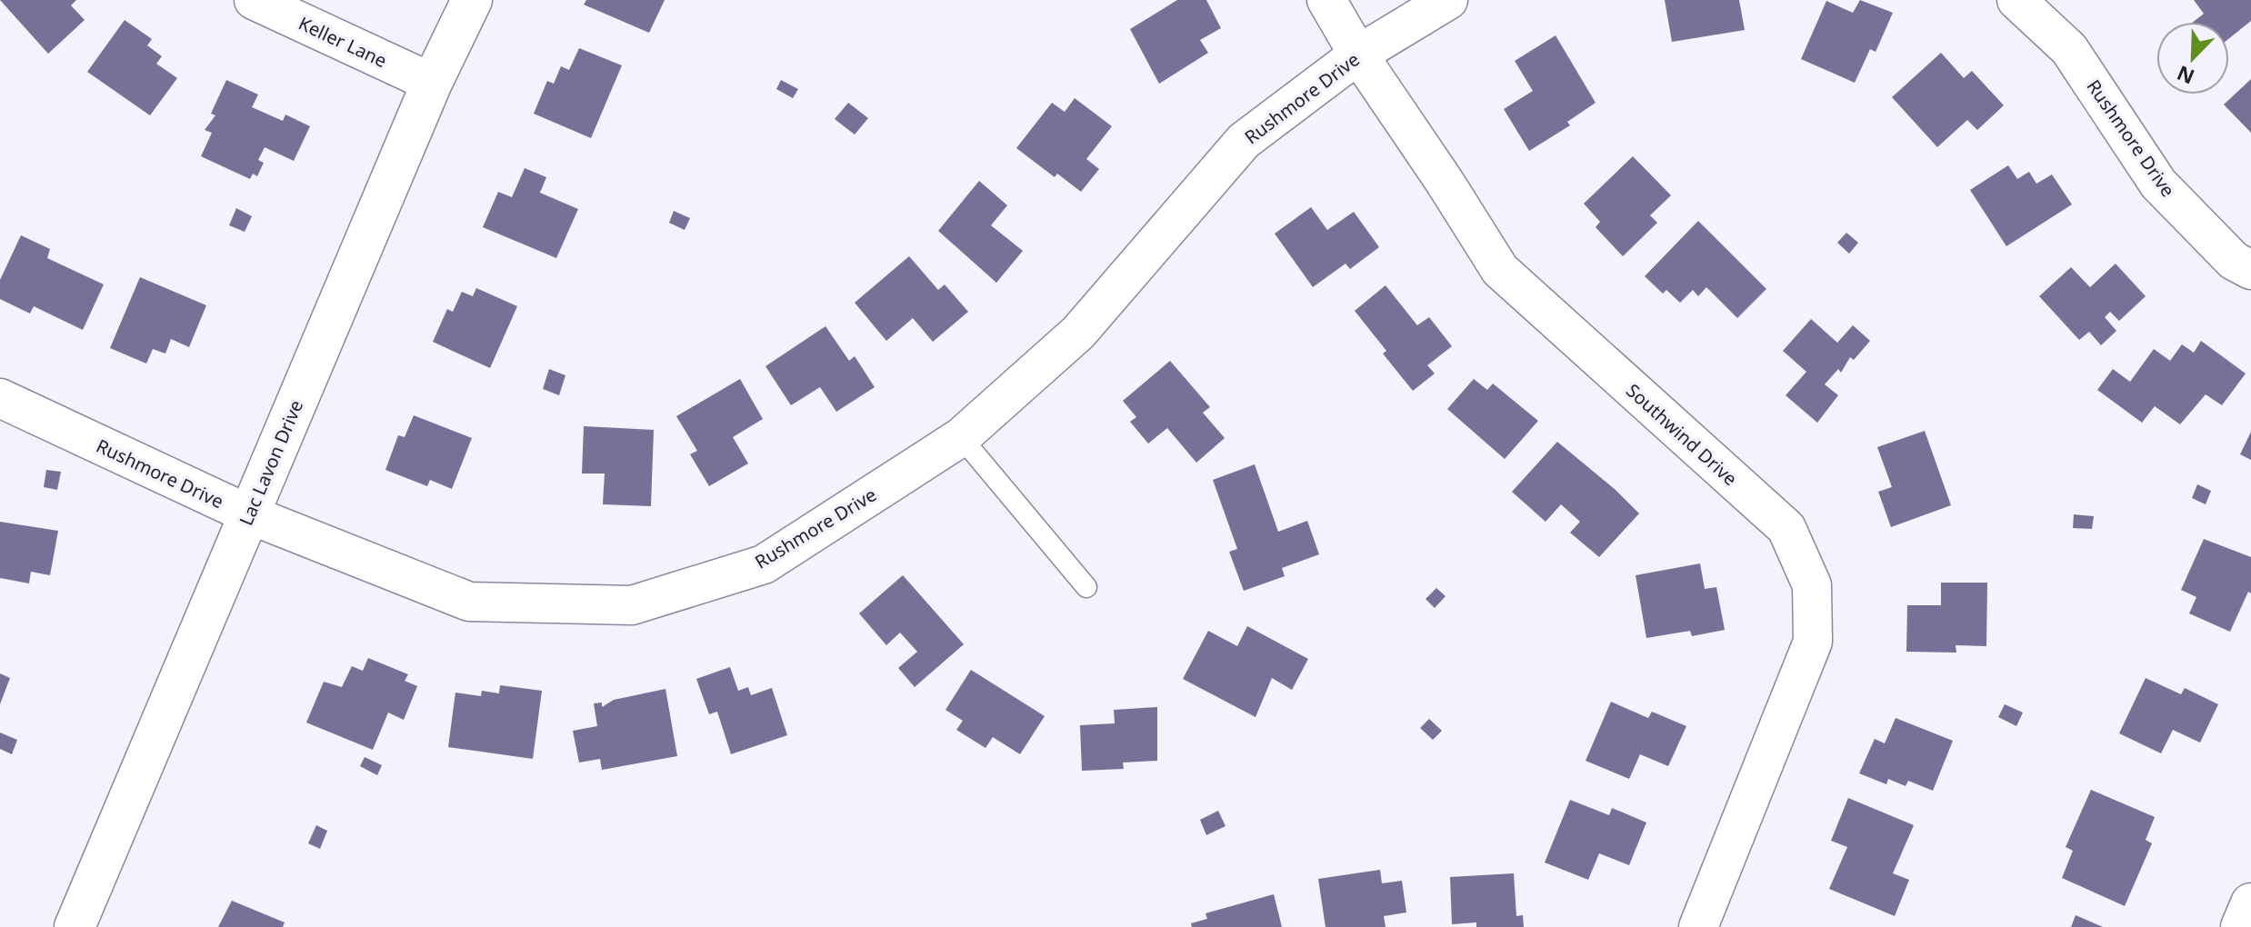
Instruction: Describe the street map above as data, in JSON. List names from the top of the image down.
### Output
{
  "streets": {
    "street": [
      "Keller Lane",
      "Rushmore Drive",
      "Southwind Drive",
      "Lac Lavon Drive"
    ]
  },
  "crossings": [
    ["Keller Lane", "Lac Lavon Drive"],
    ["Rushmore Drive", "Southwind Drive"],
    ["Rushmore Drive", "Lac Lavon Drive"]
  ],
  "north": "bottom left"
}
